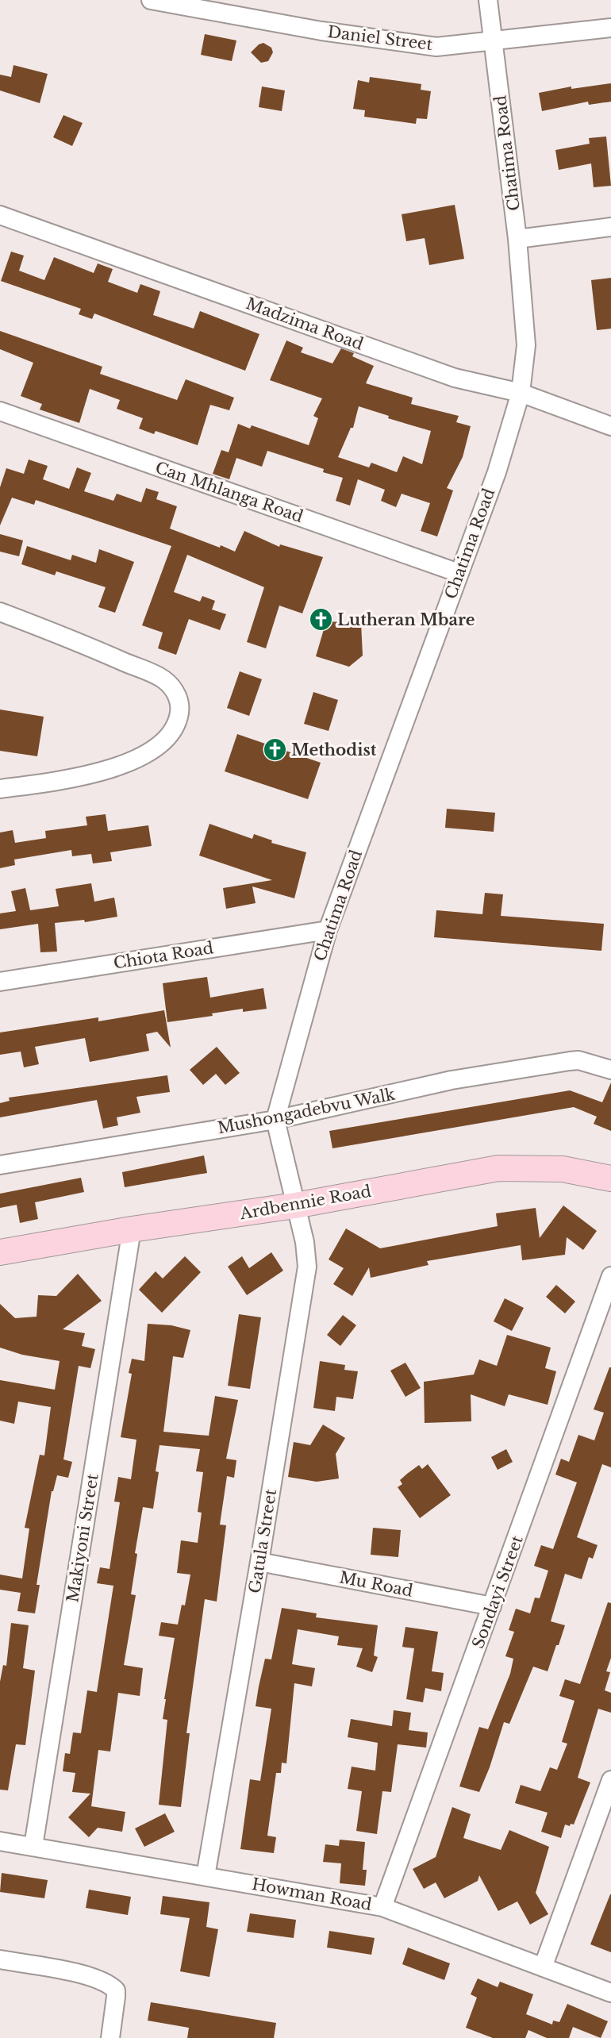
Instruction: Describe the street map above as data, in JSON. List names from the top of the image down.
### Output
{
  "streets": {
    "main road": ["Ardbennie Road"],
    "street": [
      "Daniel Street",
      "Chatima Road",
      "Madzima Road",
      "Can Mhlanga Road",
      "Chiota Road",
      "Mushongadebvu Walk",
      "Makiyoni Street",
      "Gatula Street",
      "Mu Road",
      "Sondayi Street",
      "Howman Road"
    ]
  },
  "crossings": [
    ["Daniel Street", "Chatima Road"],
    ["Chatima Road", "Madzima Road"],
    ["Chatima Road", "Can Mhlanga Road"],
    ["Chatima Road", "Chiota Road"],
    ["Chatima Road", "Mushongadebvu Walk"],
    ["Chatima Road", "Ardbennie Road"],
    ["Chatima Road", "Gatula Street"],
    ["Ardbennie Road", "Makiyoni Street"],
    ["Ardbennie Road", "Gatula Street"],
    ["Makiyoni Street", "Howman Road"],
    ["Gatula Street", "Mu Road"],
    ["Gatula Street", "Howman Road"],
    ["Mu Road", "Sondayi Street"],
    ["Sondayi Street", "Howman Road"]
  ],
  "places": {
    "church": ["Lutheran Mbare", "Methodist"]
  }
}
